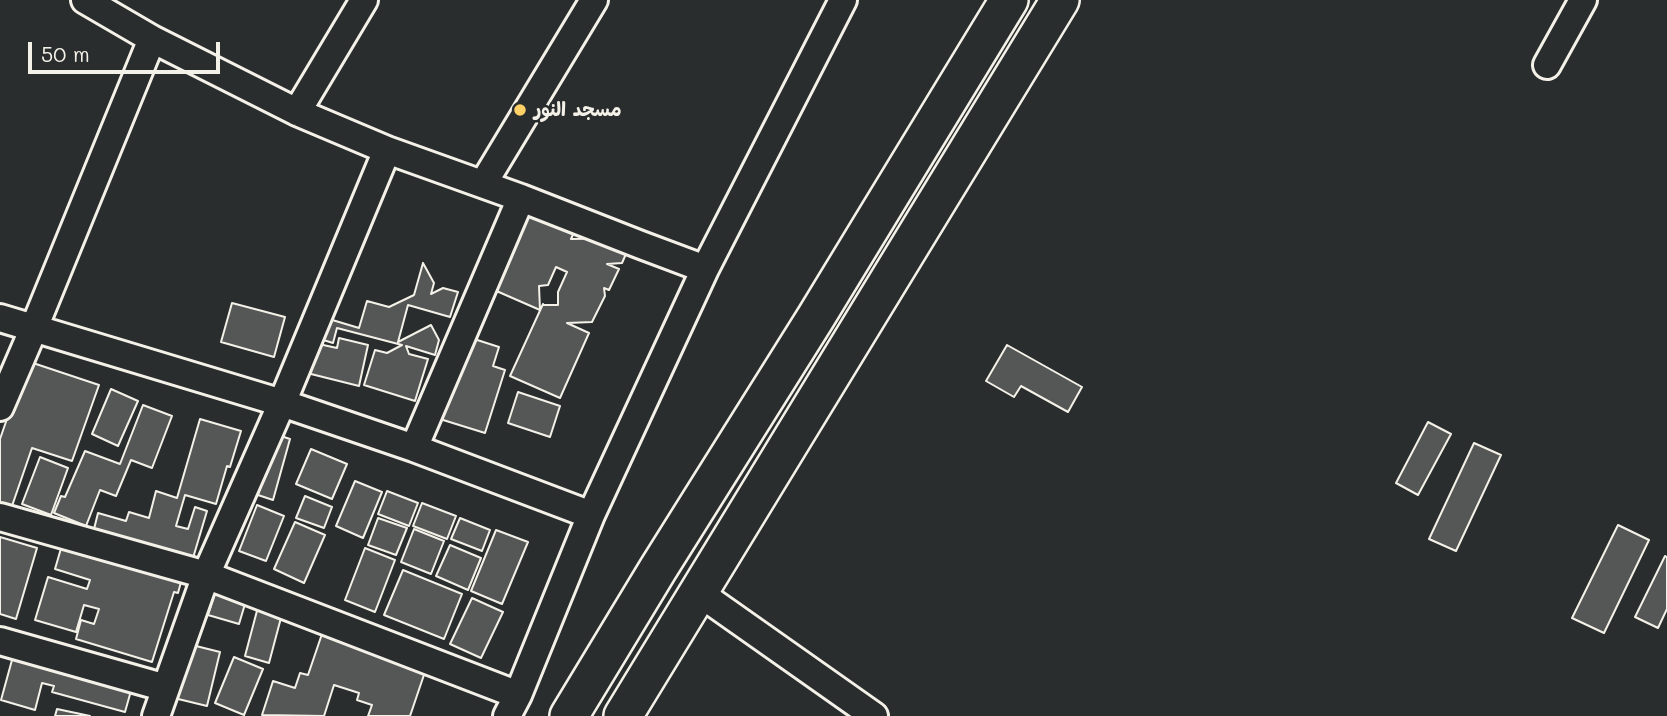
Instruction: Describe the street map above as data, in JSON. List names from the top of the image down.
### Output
{
  "places": ["مسجد النور"],
  "scale_bar": "50 m"
}
